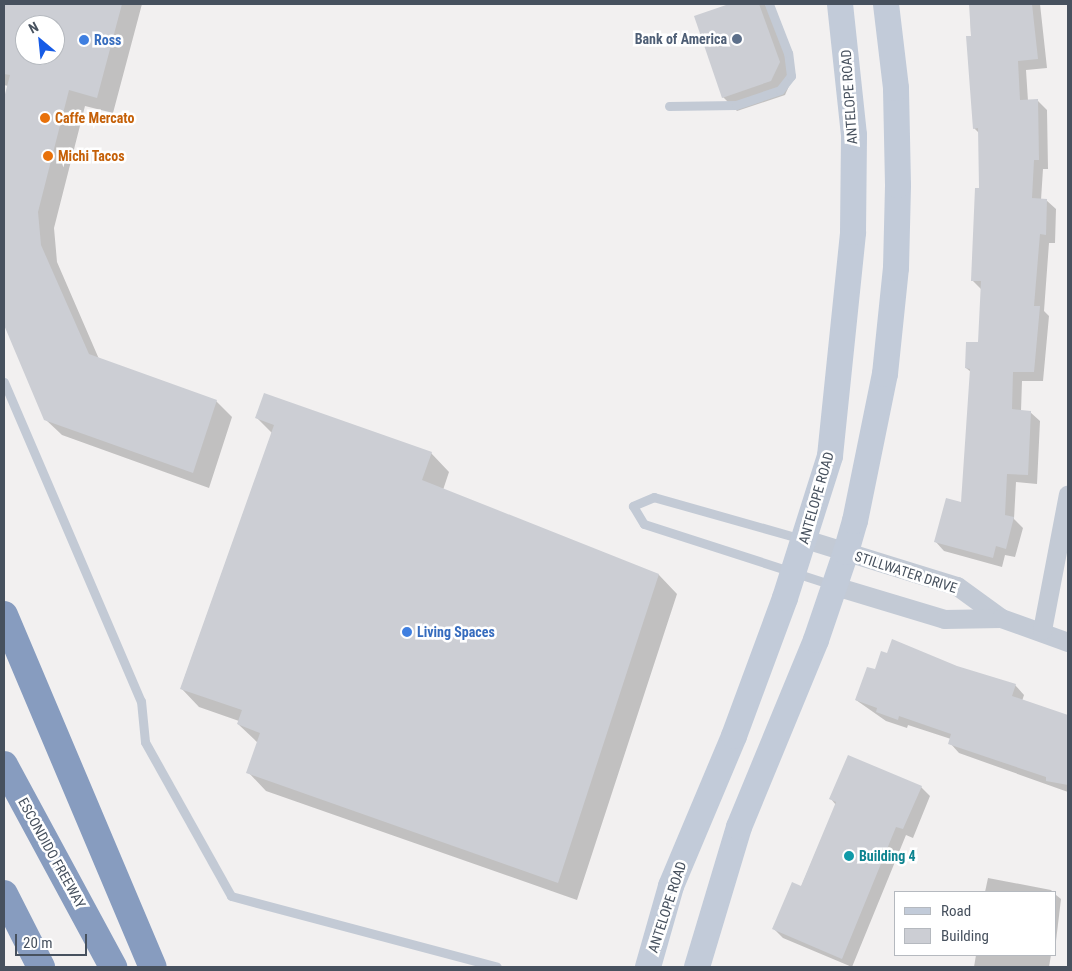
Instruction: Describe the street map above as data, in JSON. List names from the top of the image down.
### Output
{
  "streets": {
    "highway": ["ESCONDIDO FREEWAY"],
    "main road": ["ANTELOPE ROAD"],
    "street": ["STILLWATER DRIVE"]
  },
  "crossings": [
    ["ANTELOPE ROAD", "STILLWATER DRIVE"]
  ],
  "places": [
    "Bank of America",
    "Ross",
    "Caffe Mercato",
    "Michi Tacos",
    "Living Spaces",
    "Building 4"
  ],
  "legend": ["Road", "Building"],
  "scale_bar": "20 m",
  "north": "top left"
}
